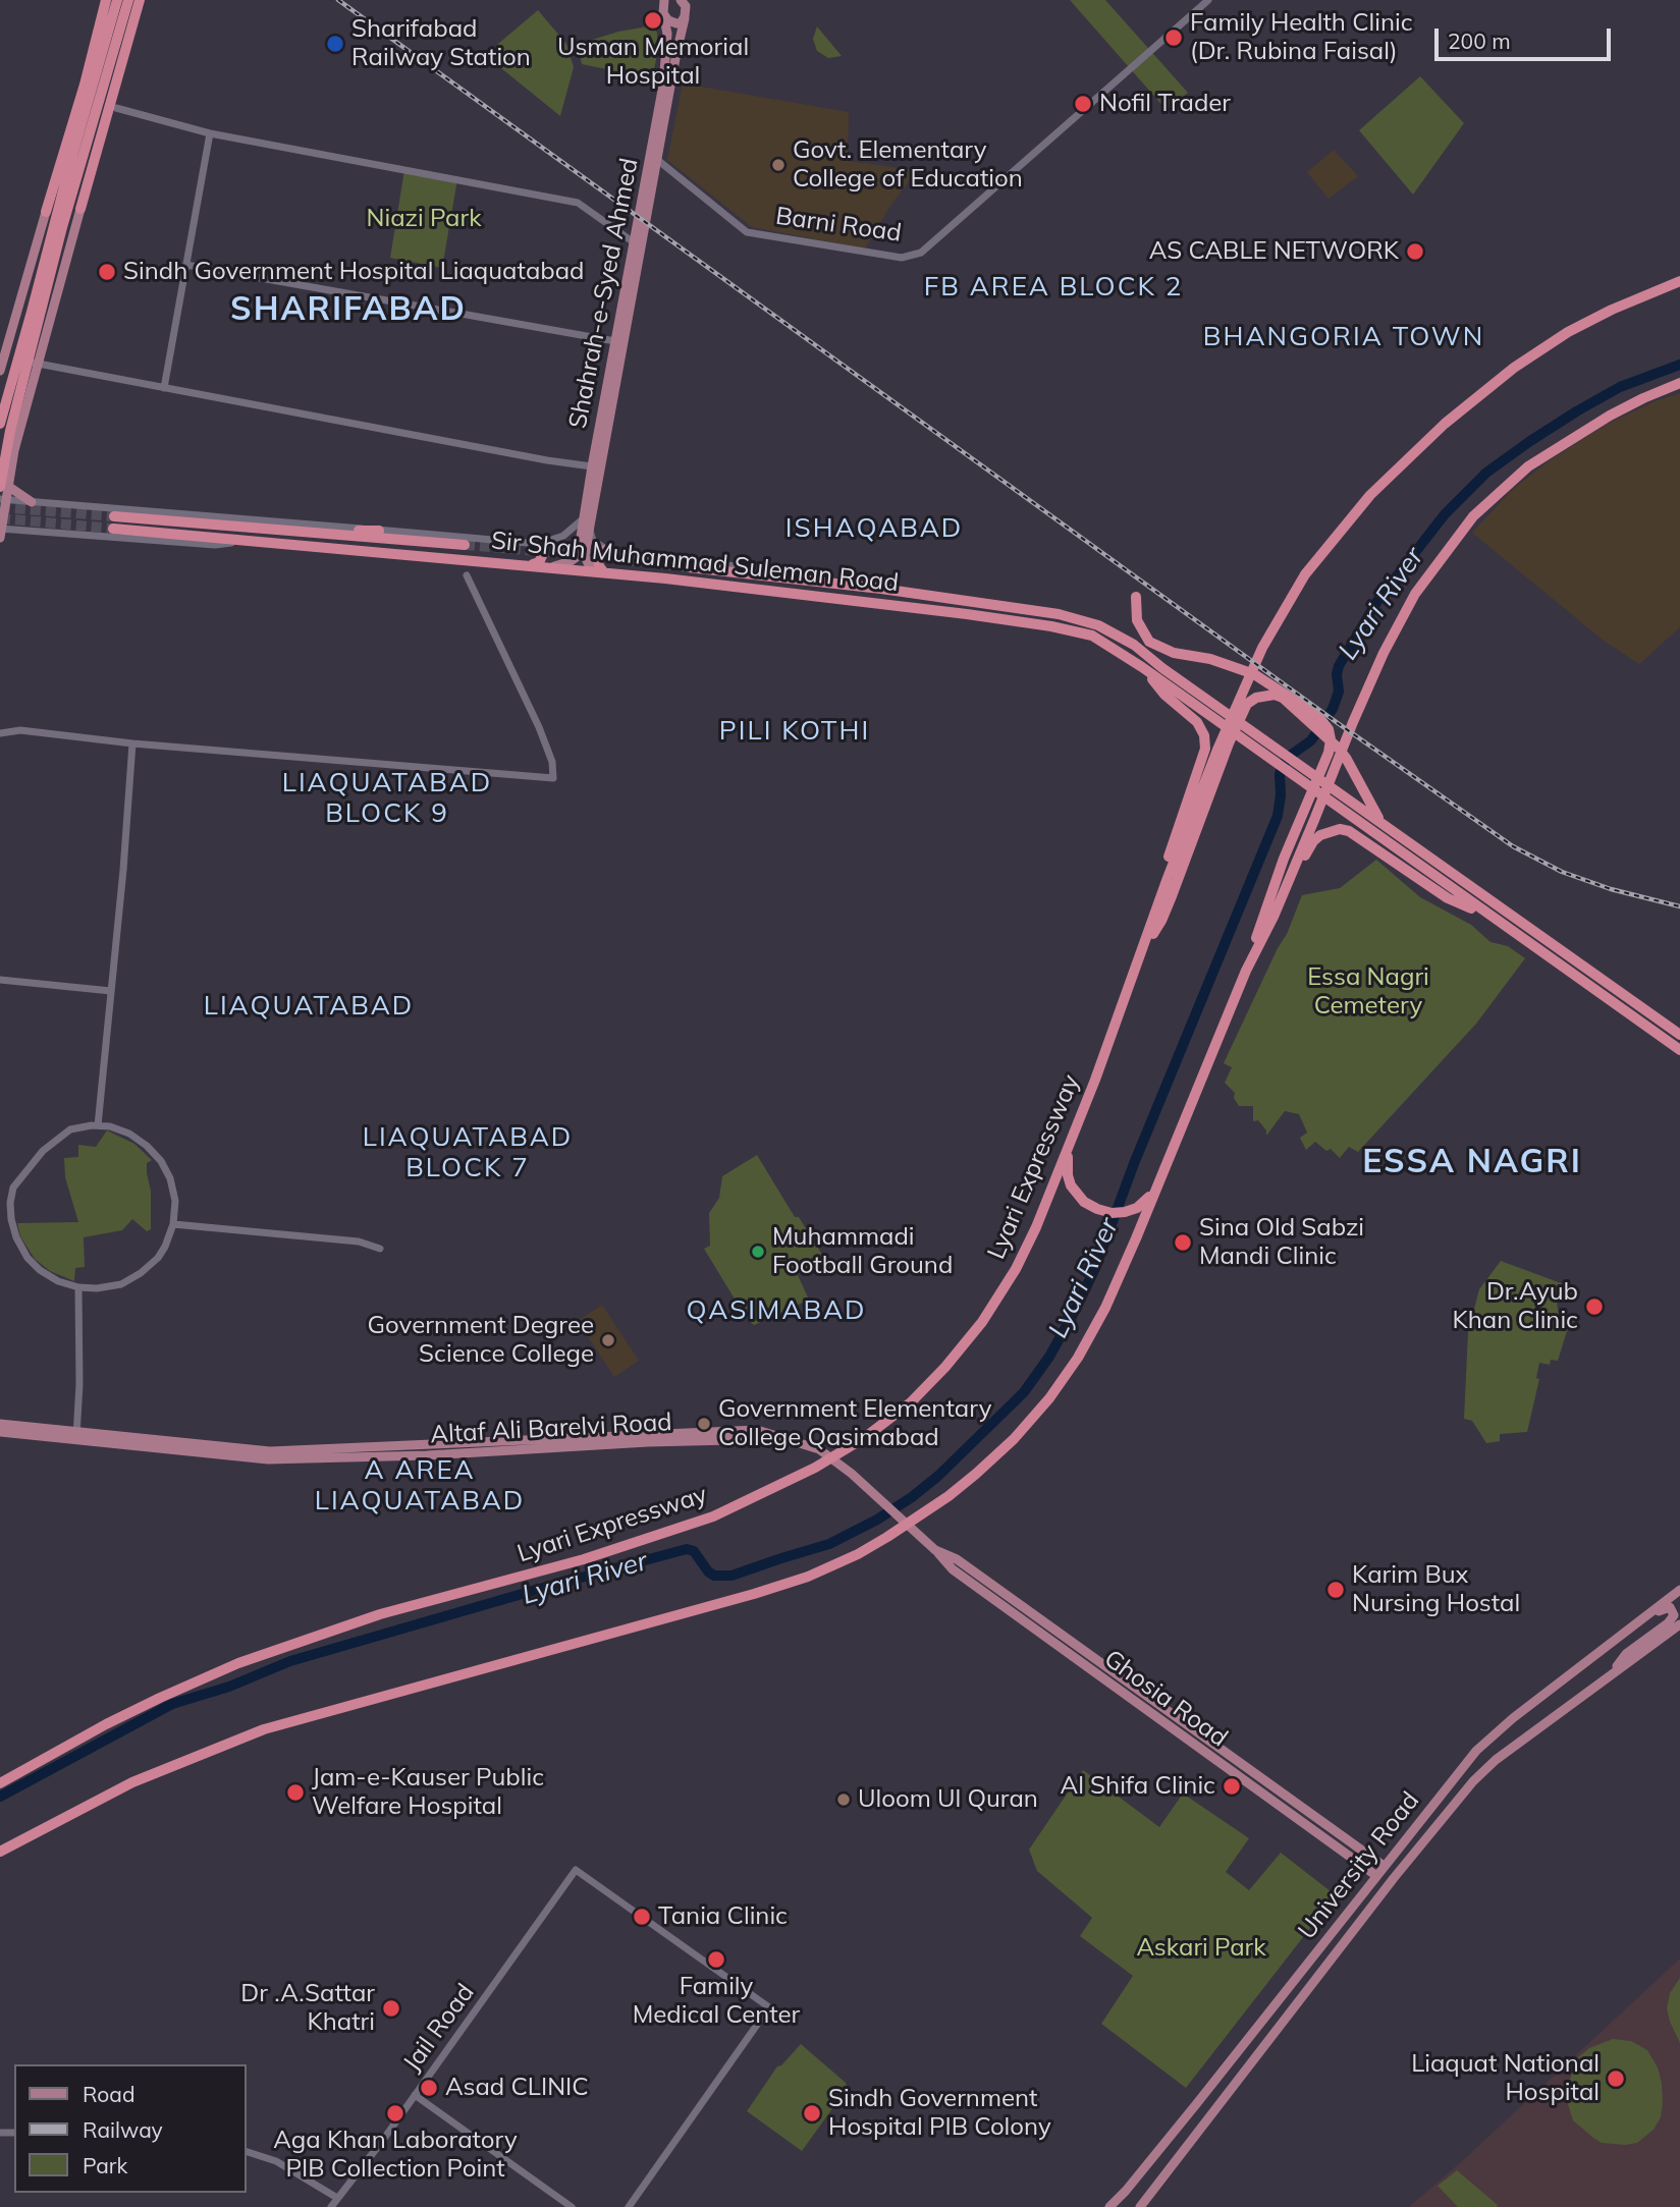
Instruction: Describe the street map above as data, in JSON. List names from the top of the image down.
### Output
{
  "streets": {
    "highway": ["Sir Shah Muhammad Suleman Road", "Lyari Expressway"],
    "main road": [
      "Shahrah-e-Syed Ahmed",
      "Altaf Ali Barelvi Road",
      "Ghosia Road",
      "University Road"
    ],
    "street": ["Barni Road", "Jail Road"]
  },
  "crossings": [
    ["Barni Road", "Shahrah-e-Syed Ahmed"],
    ["Shahrah-e-Syed Ahmed", "Sir Shah Muhammad Suleman Road"],
    ["Altaf Ali Barelvi Road", "Ghosia Road"],
    ["Ghosia Road", "University Road"]
  ],
  "districts": [
    "FB AREA BLOCK 2",
    "SHARIFABAD",
    "BHANGORIA TOWN",
    "ISHAQABAD",
    "PILI KOTHI",
    "LIAQUATABAD BLOCK 9",
    "LIAQUATABAD",
    "LIAQUATABAD BLOCK 7",
    "ESSA NAGRI",
    "QASIMABAD",
    "A AREA LIAQUATABAD"
  ],
  "water": ["Lyari River"],
  "parks": ["Niazi Park", "Essa Nagri Cemetery", "Askari Park"],
  "places": [
    "Usman Memorial Hospital",
    "Family Health Clinic (Dr. Rubina Faisal)",
    "Sharifabad Railway Station",
    "Nofil Trader",
    "Govt. Elementary College of Education",
    "AS CABLE NETWORK",
    "Sindh Government Hospital Liaquatabad",
    "Sina Old Sabzi Mandi Clinic",
    "Muhammadi Football Ground",
    "Dr.Ayub Khan Clinic",
    "Government Degree Science College",
    "Government Elementary College Qasimabad",
    "Karim Bux Nursing Hostal",
    "Al Shifa Clinic",
    "Jam-e-Kauser Public Welfare Hospital",
    "Uloom Ul Quran",
    "Tania Clinic",
    "Family Medical Center",
    "Dr .A.Sattar Khatri",
    "Liaquat National Hospital",
    "Asad CLINIC",
    "Aga Khan Laboratory PIB Collection Point",
    "Sindh Government Hospital PIB Colony"
  ],
  "legend": ["Road", "Railway", "Park"],
  "scale_bar": "200 m"
}
